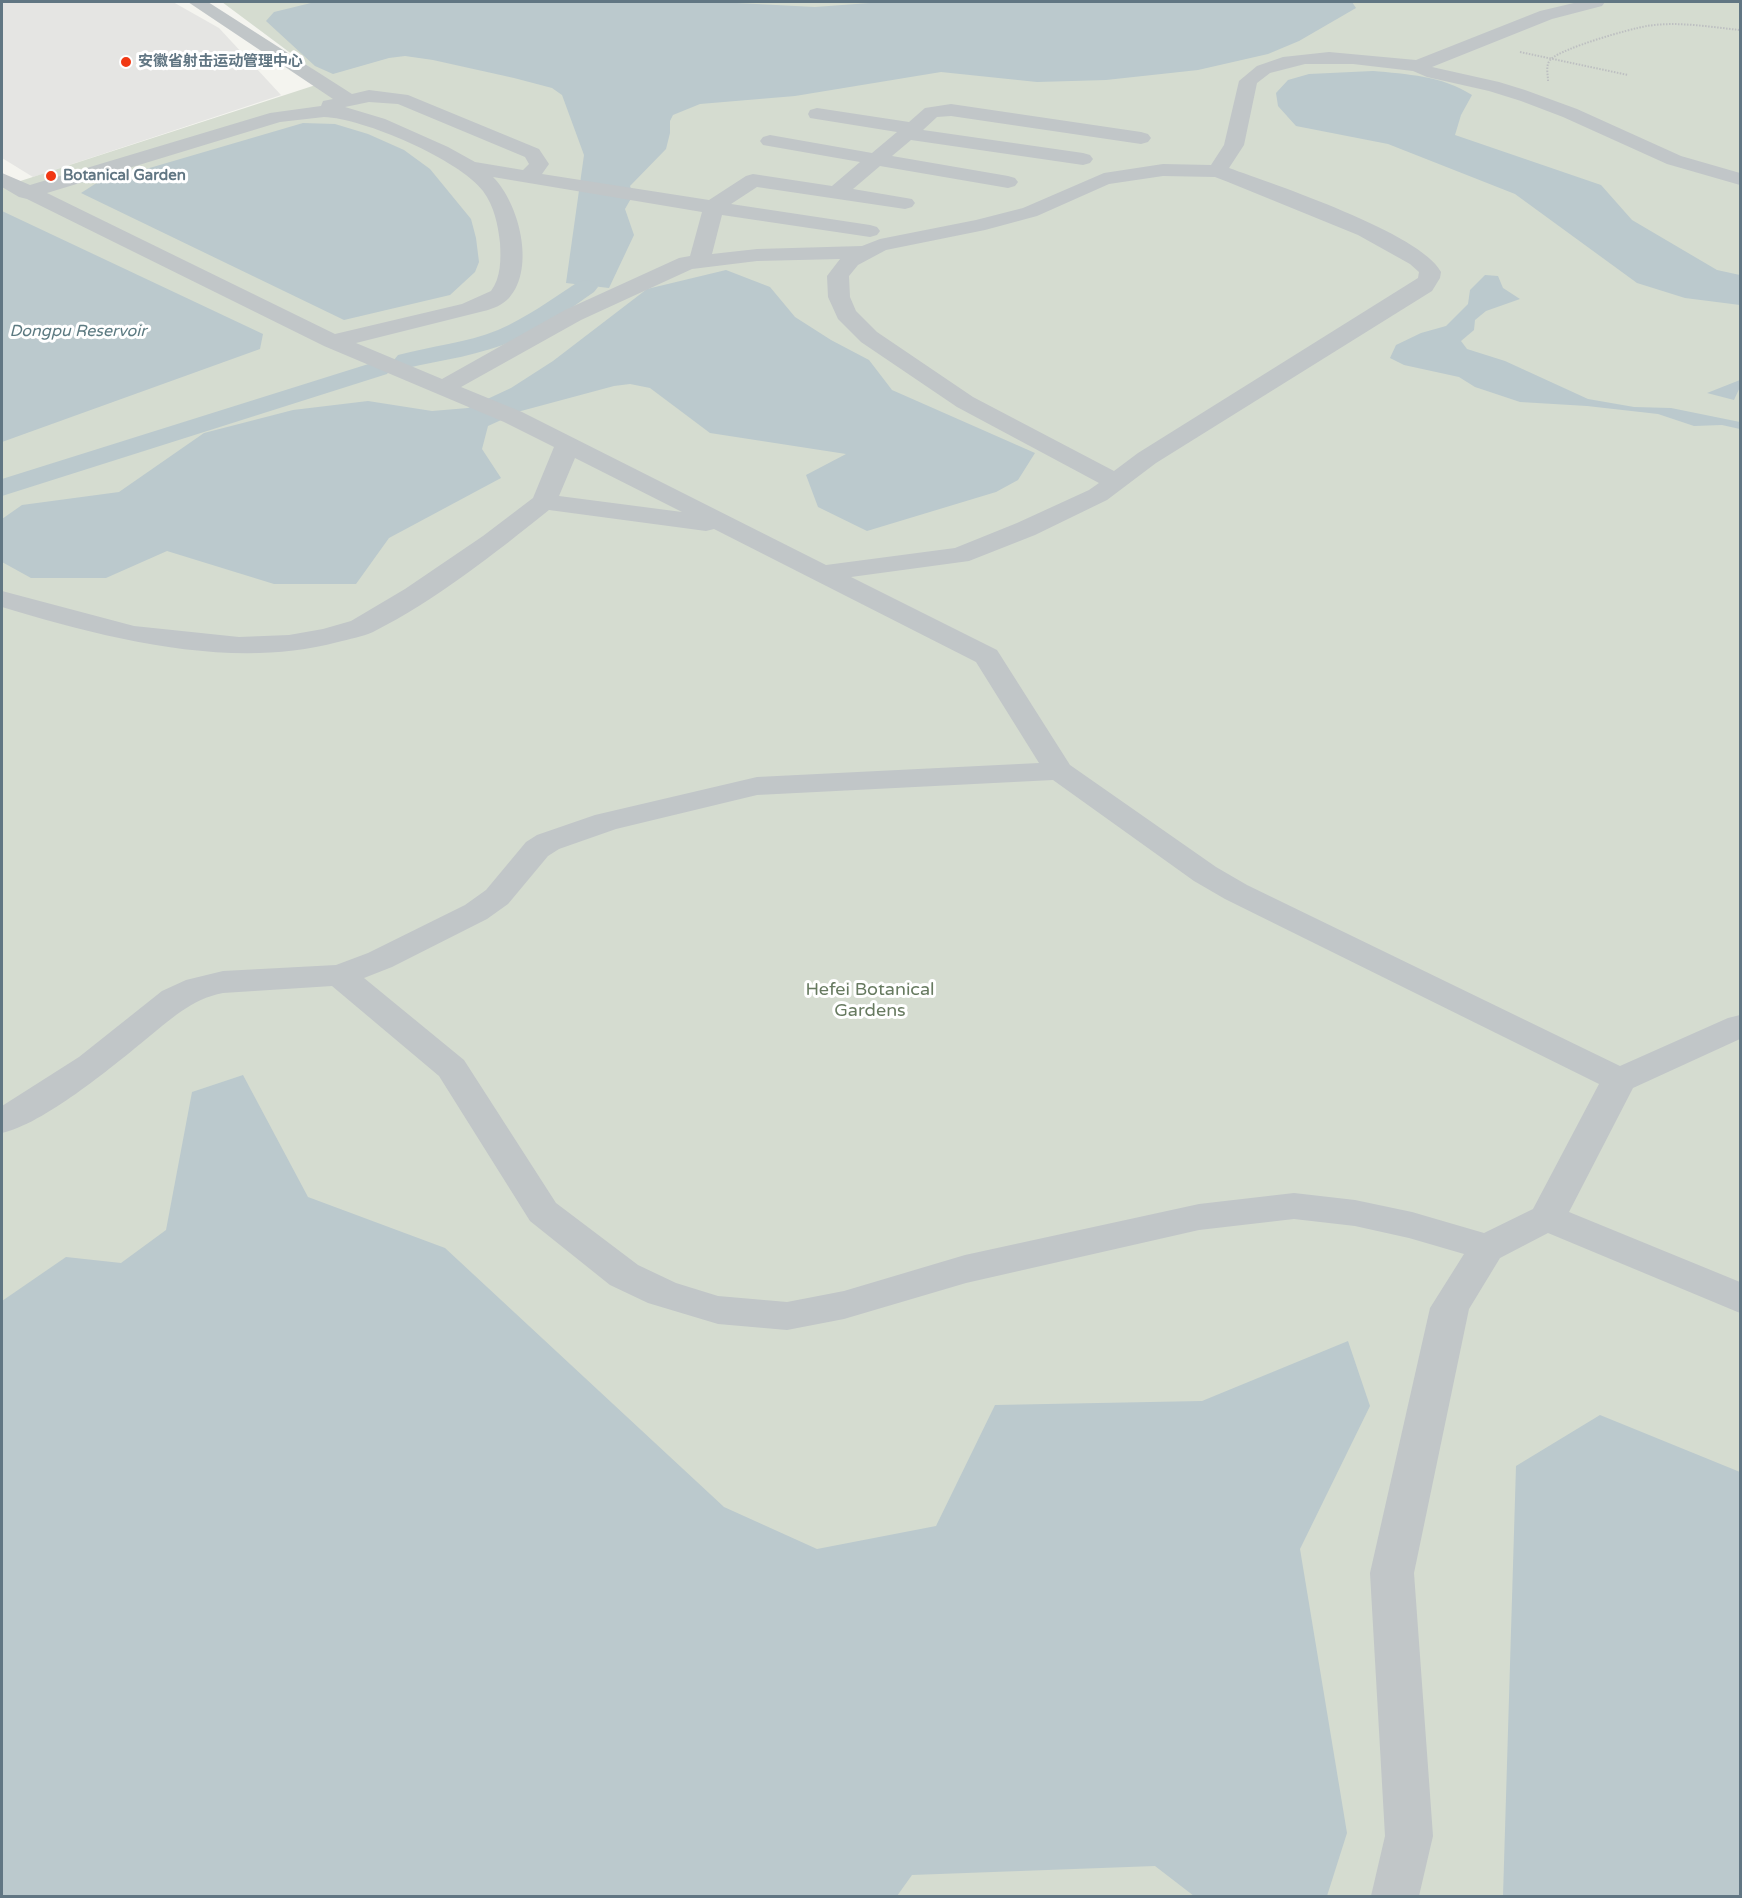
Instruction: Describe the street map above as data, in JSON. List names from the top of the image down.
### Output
{
  "water": ["Dongpu Reservoir"],
  "parks": ["Hefei Botanical Gardens"],
  "places": ["安徽省射击运动管理中心", "Botanical Garden"]
}
